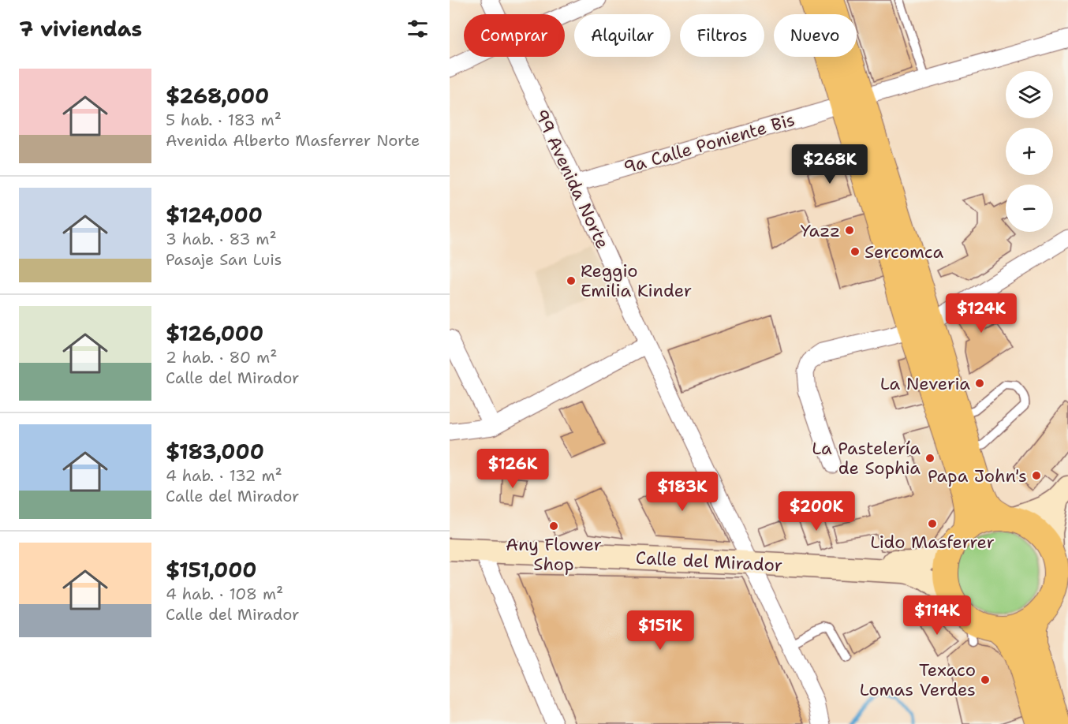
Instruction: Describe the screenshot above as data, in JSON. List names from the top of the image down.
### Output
{
  "streets": {
    "main road": ["Calle del Mirador"],
    "street": ["9a Calle Poniente Bis", "99 Avenida Norte"]
  },
  "crossings": [
    ["9a Calle Poniente Bis", "99 Avenida Norte"],
    ["99 Avenida Norte", "Calle del Mirador"]
  ],
  "places": [
    "Yazz",
    "Sercomca",
    "Reggio Emilia Kinder",
    "La Neveria",
    "La Pastelería de Sophia",
    "Papa John's",
    "Lido Masferrer",
    "Any Flower Shop",
    "Texaco Lomas Verdes"
  ],
  "page": {
    "heading": "7 viviendas",
    "chip": [
      "Comprar",
      "Alquilar",
      "Filtros",
      "Nuevo"
    ],
    "list": [
      {
        "name": "$268,000",
        "note": "5 hab. · 183 m² · Avenida Alberto Masferrer Norte"
      },
      {
        "name": "$124,000",
        "note": "3 hab. · 83 m² · Pasaje San Luis"
      },
      {
        "name": "$126,000",
        "note": "2 hab. · 80 m² · Calle del Mirador"
      },
      {
        "name": "$183,000",
        "note": "4 hab. · 132 m² · Calle del Mirador"
      },
      {
        "name": "$151,000",
        "note": "4 hab. · 108 m² · Calle del Mirador"
      }
    ],
    "map_buttons": ["+", "−"],
    "price": [
      "$268K",
      "$124K",
      "$126K",
      "$183K",
      "$200K",
      "$114K",
      "$151K"
    ]
  }
}
